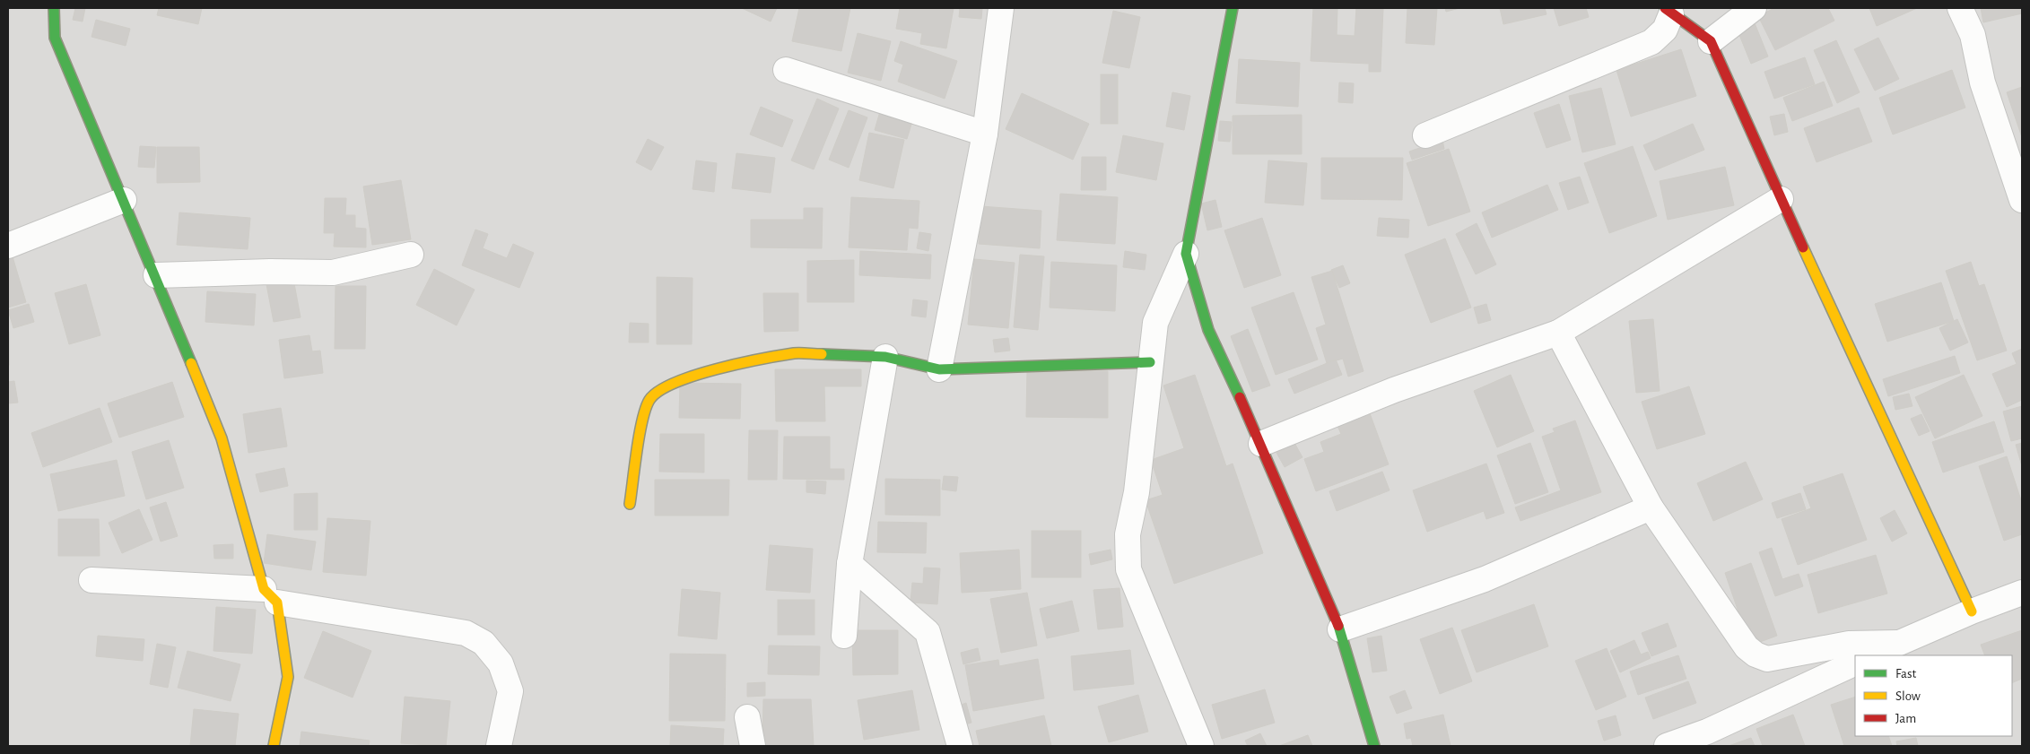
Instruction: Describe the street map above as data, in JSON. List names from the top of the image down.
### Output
{
  "legend": ["Fast", "Slow", "Jam"]
}
